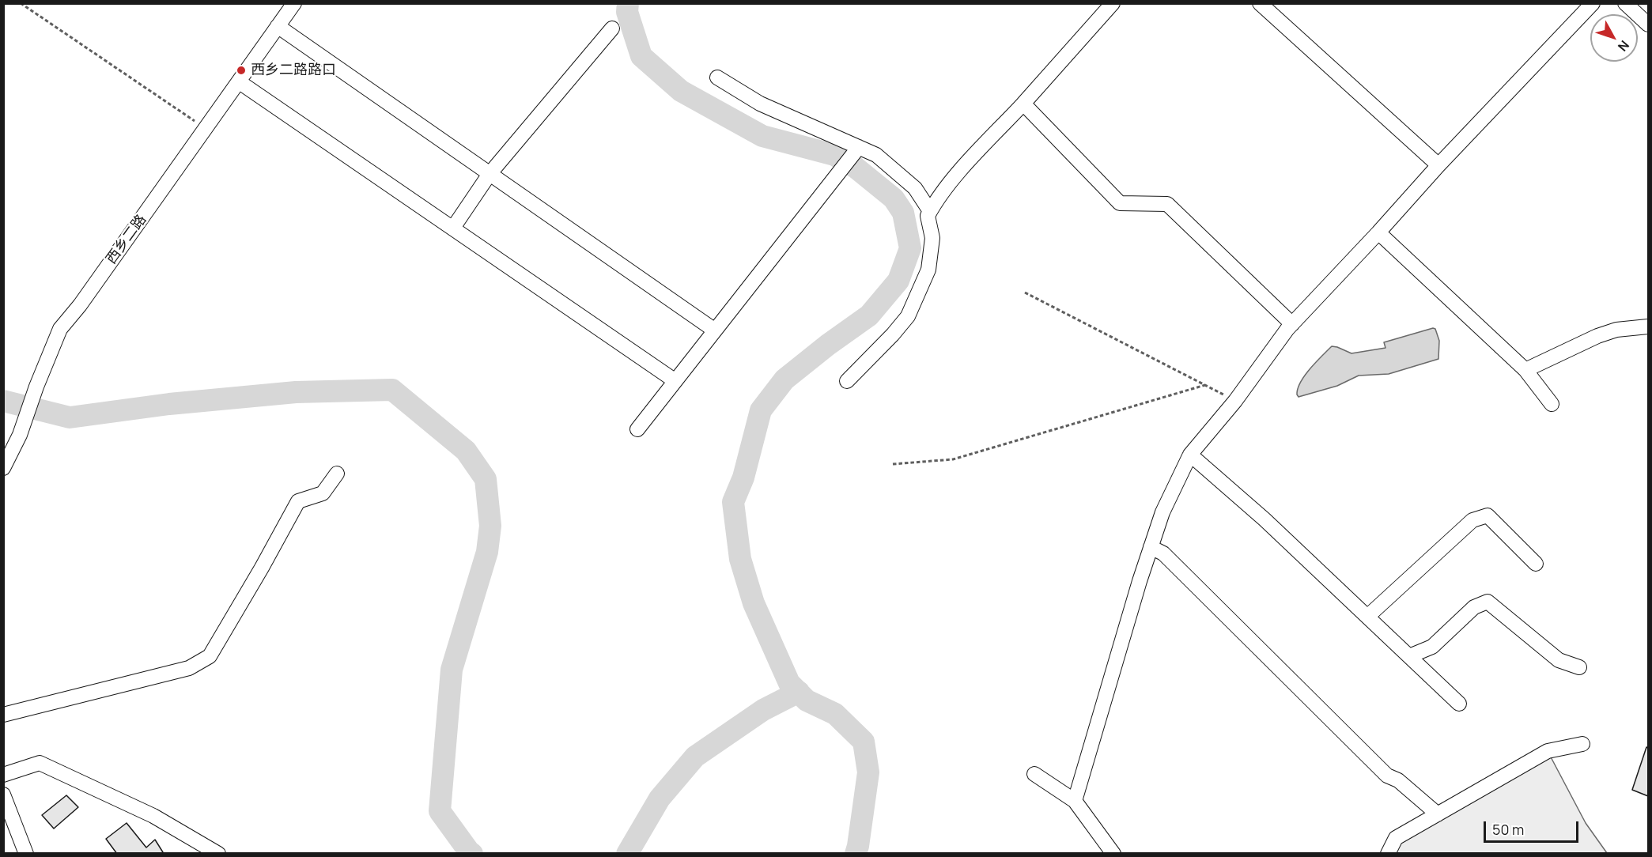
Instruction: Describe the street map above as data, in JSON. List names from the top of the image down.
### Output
{
  "streets": {
    "street": ["西乡二路"]
  },
  "places": ["西乡二路路口"],
  "scale_bar": "50 m",
  "north": "bottom right"
}
